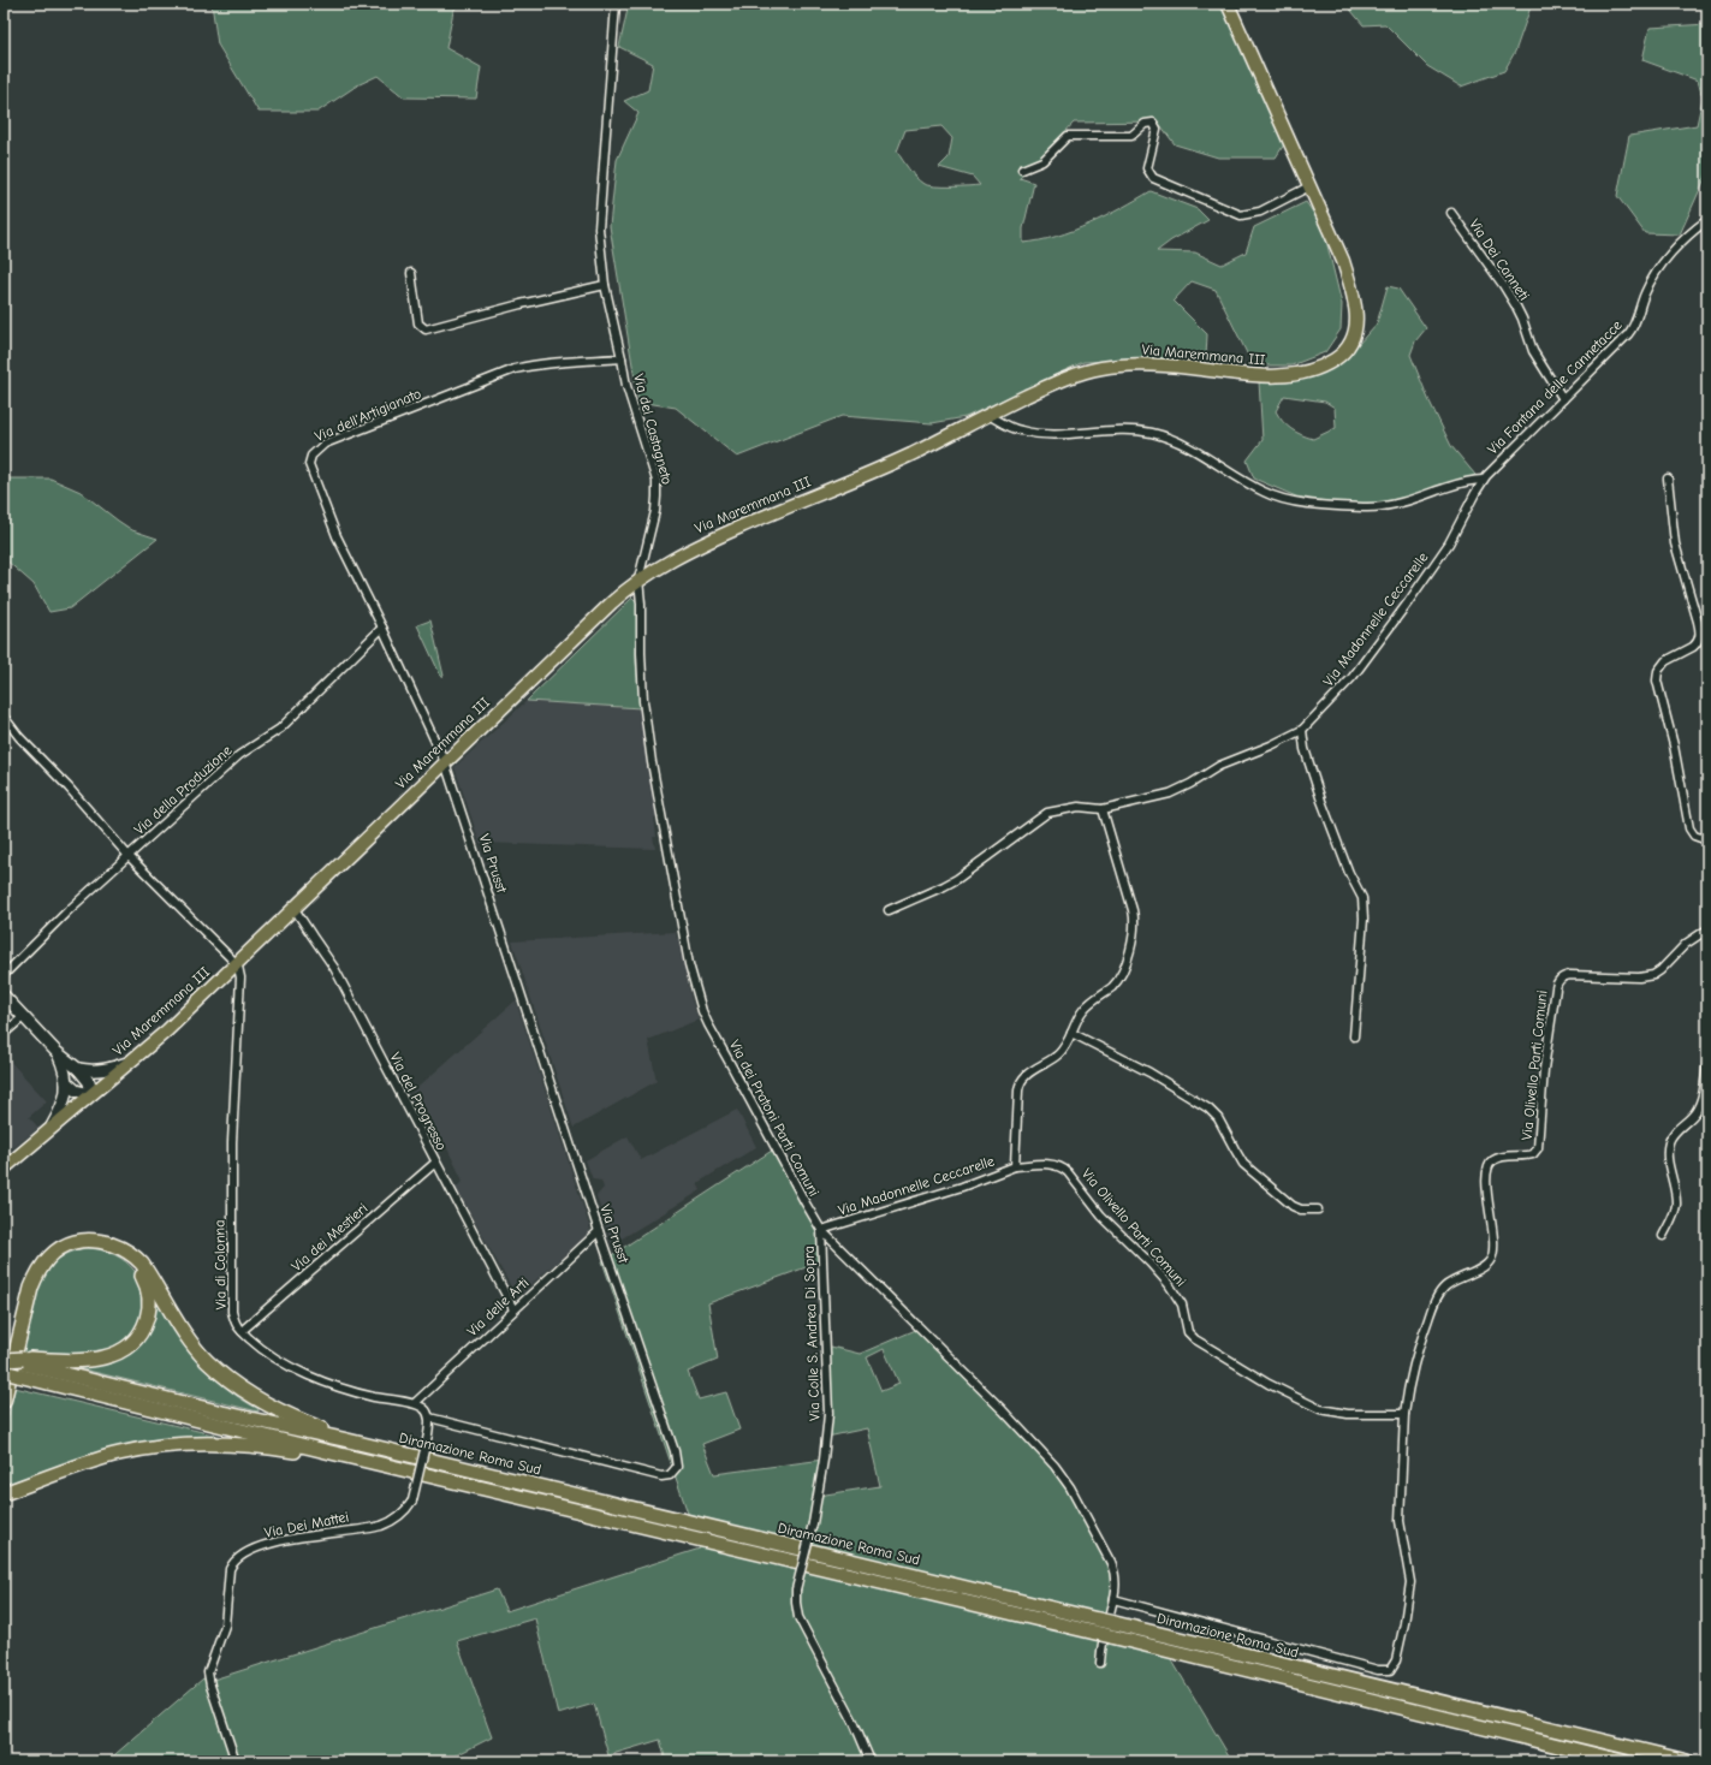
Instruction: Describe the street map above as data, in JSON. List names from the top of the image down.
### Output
{
  "streets": {
    "highway": ["Diramazione Roma Sud"],
    "main road": ["Via Maremmana III"],
    "street": [
      "Via Dei Canneti",
      "Via Fontana delle Cannetacce",
      "Via dell'Artigianato",
      "Via del Castagneto",
      "Via Madonnelle Ceccarelle",
      "Via della Produzione",
      "Via Prusst",
      "Via Olivello Parti Comuni",
      "Via del Progresso",
      "Via dei Pratoni Parti Comuni",
      "Via dei Mestieri",
      "Via di Colonna",
      "Via delle Arti",
      "Via Colle S. Andrea Di Sopra",
      "Via Dei Mattei"
    ]
  },
  "crossings": [
    ["Via Dei Canneti", "Via Fontana delle Cannetacce"],
    ["Via Maremmana III", "Via dell'Artigianato"],
    ["Via Maremmana III", "Via del Castagneto"],
    ["Via Maremmana III", "Via Prusst"],
    ["Via Maremmana III", "Via del Progresso"],
    ["Via Maremmana III", "Via dei Pratoni Parti Comuni"],
    ["Via Maremmana III", "Via di Colonna"],
    ["Via Fontana delle Cannetacce", "Via Madonnelle Ceccarelle"],
    ["Via dell'Artigianato", "Via del Castagneto"],
    ["Via dell'Artigianato", "Via della Produzione"],
    ["Via dell'Artigianato", "Via Prusst"],
    ["Via del Castagneto", "Via dei Pratoni Parti Comuni"],
    ["Via Madonnelle Ceccarelle", "Via Olivello Parti Comuni"],
    ["Via Madonnelle Ceccarelle", "Via dei Pratoni Parti Comuni"],
    ["Via Madonnelle Ceccarelle", "Via Colle S. Andrea Di Sopra"],
    ["Via Prusst", "Via delle Arti"],
    ["Via Prusst", "Via Dei Mattei"],
    ["Via del Progresso", "Via dei Mestieri"],
    ["Via del Progresso", "Via delle Arti"],
    ["Via dei Pratoni Parti Comuni", "Via Colle S. Andrea Di Sopra"],
    ["Via dei Mestieri", "Via di Colonna"],
    ["Via di Colonna", "Via delle Arti"]
  ]
}
